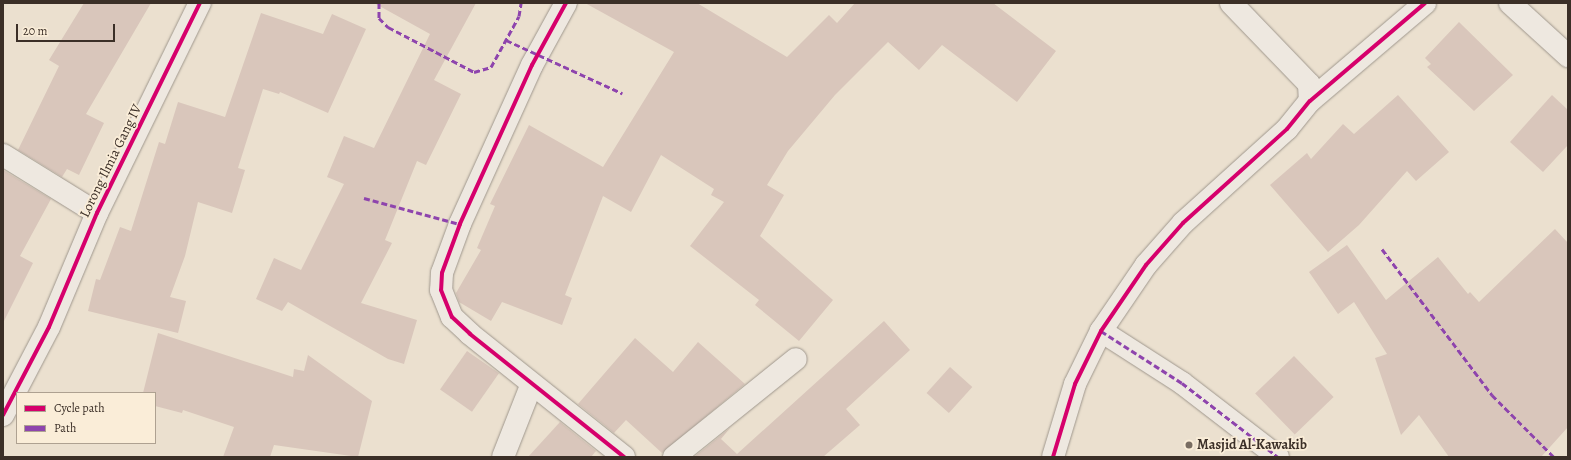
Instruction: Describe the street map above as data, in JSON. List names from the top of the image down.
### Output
{
  "streets": {
    "street": ["Lorong Ilmia Gang IV"]
  },
  "places": ["Masjid Al-Kawakib"],
  "legend": ["Cycle path", "Path"],
  "scale_bar": "20 m"
}
